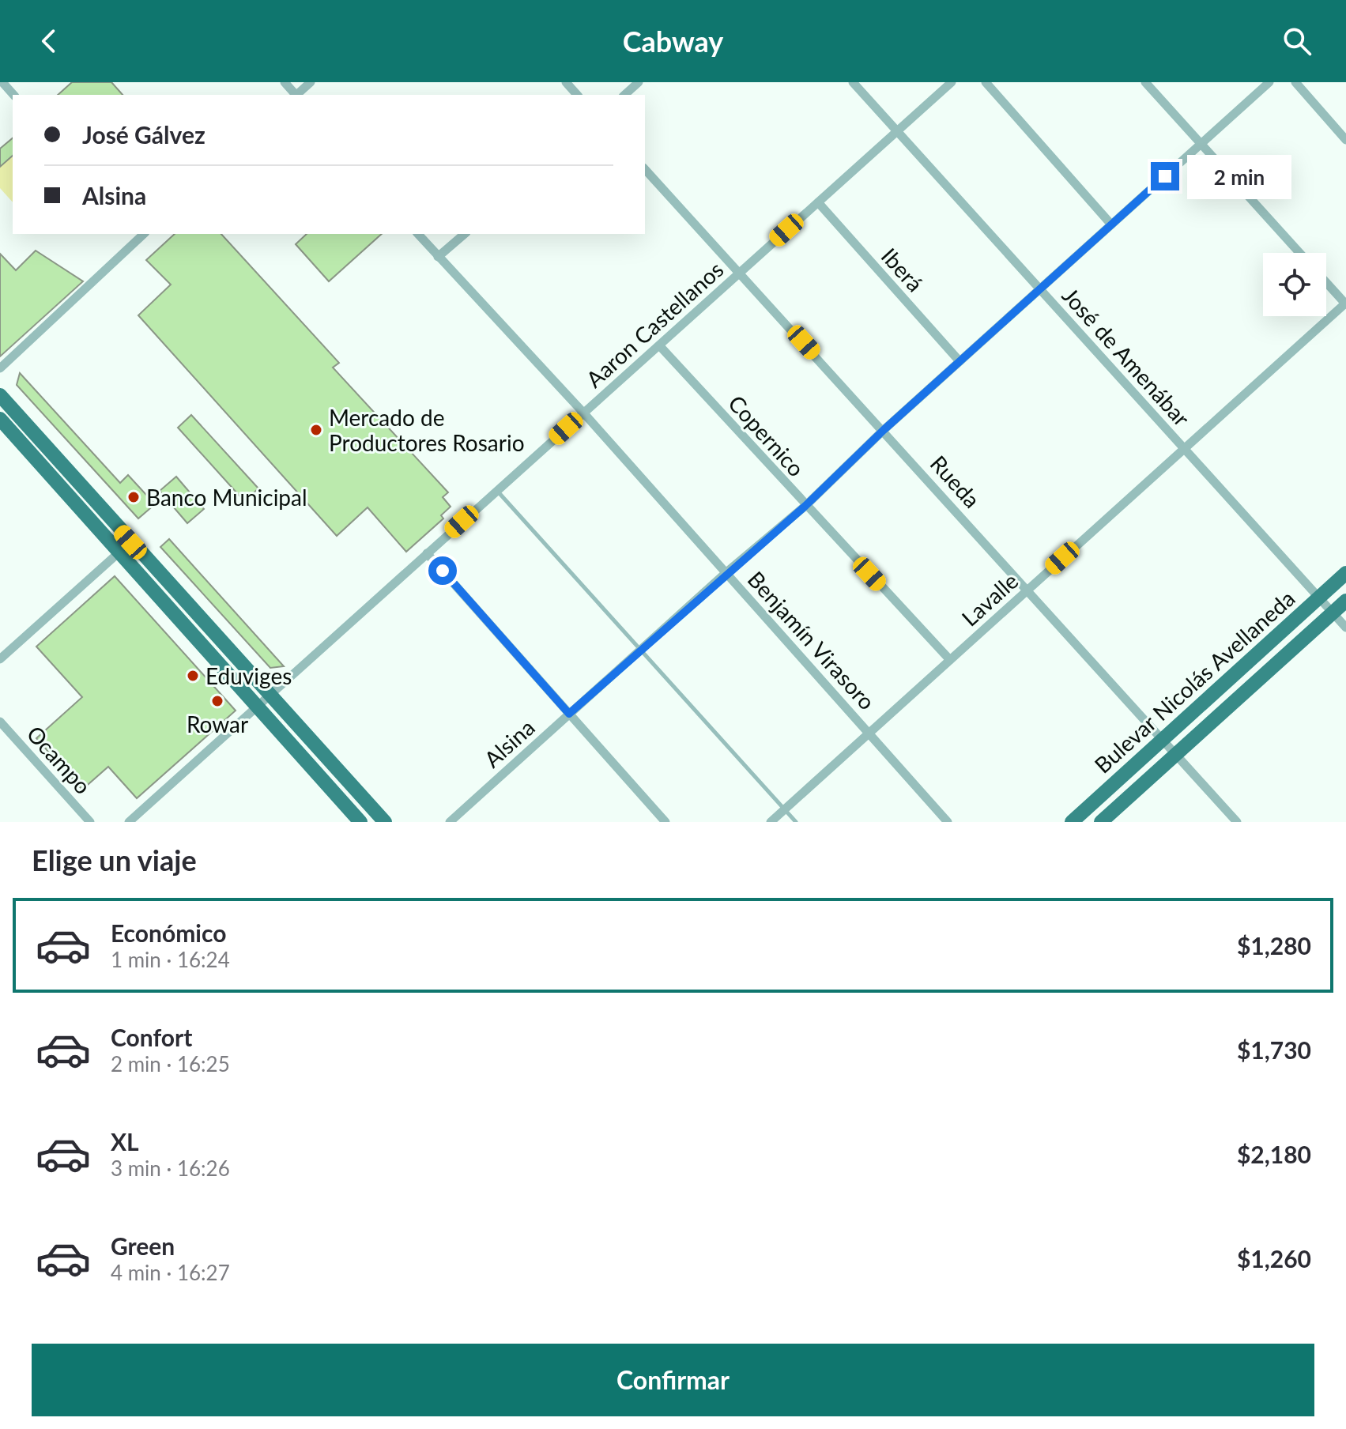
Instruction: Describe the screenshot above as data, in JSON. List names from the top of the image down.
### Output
{
  "streets": {
    "main road": ["Bulevar Nicolás Avellaneda"],
    "street": [
      "Iberá",
      "Aaron Castellanos",
      "José de Amenábar",
      "Copernico",
      "Rueda",
      "Lavalle",
      "Benjamín Virasoro",
      "Alsina",
      "Ocampo"
    ]
  },
  "crossings": [
    ["Iberá", "Aaron Castellanos"],
    ["Iberá", "Alsina"],
    ["Aaron Castellanos", "José de Amenábar"],
    ["Aaron Castellanos", "Copernico"],
    ["Aaron Castellanos", "Rueda"],
    ["Aaron Castellanos", "Benjamín Virasoro"],
    ["José de Amenábar", "Lavalle"],
    ["José de Amenábar", "Bulevar Nicolás Avellaneda"],
    ["José de Amenábar", "Alsina"],
    ["Copernico", "Lavalle"],
    ["Copernico", "Alsina"],
    ["Rueda", "Lavalle"],
    ["Rueda", "Bulevar Nicolás Avellaneda"],
    ["Rueda", "Alsina"],
    ["Lavalle", "Benjamín Virasoro"],
    ["Benjamín Virasoro", "Alsina"]
  ],
  "places": [
    "Mercado de Productores Rosario",
    "Banco Municipal",
    "Eduviges",
    "Rowar"
  ],
  "page": {
    "header": "Cabway",
    "banner": ["José Gálvez", "Alsina"],
    "bubble": "2 min",
    "heading": "Elige un viaje",
    "list": [
      {
        "name": "Económico",
        "note": "1 min · 16:24",
        "value": "$1,280"
      },
      {
        "name": "Confort",
        "note": "2 min · 16:25",
        "value": "$1,730"
      },
      {
        "name": "XL",
        "note": "3 min · 16:26",
        "value": "$2,180"
      },
      {
        "name": "Green",
        "note": "4 min · 16:27",
        "value": "$1,260"
      }
    ],
    "buttons": "Confirmar"
  }
}
